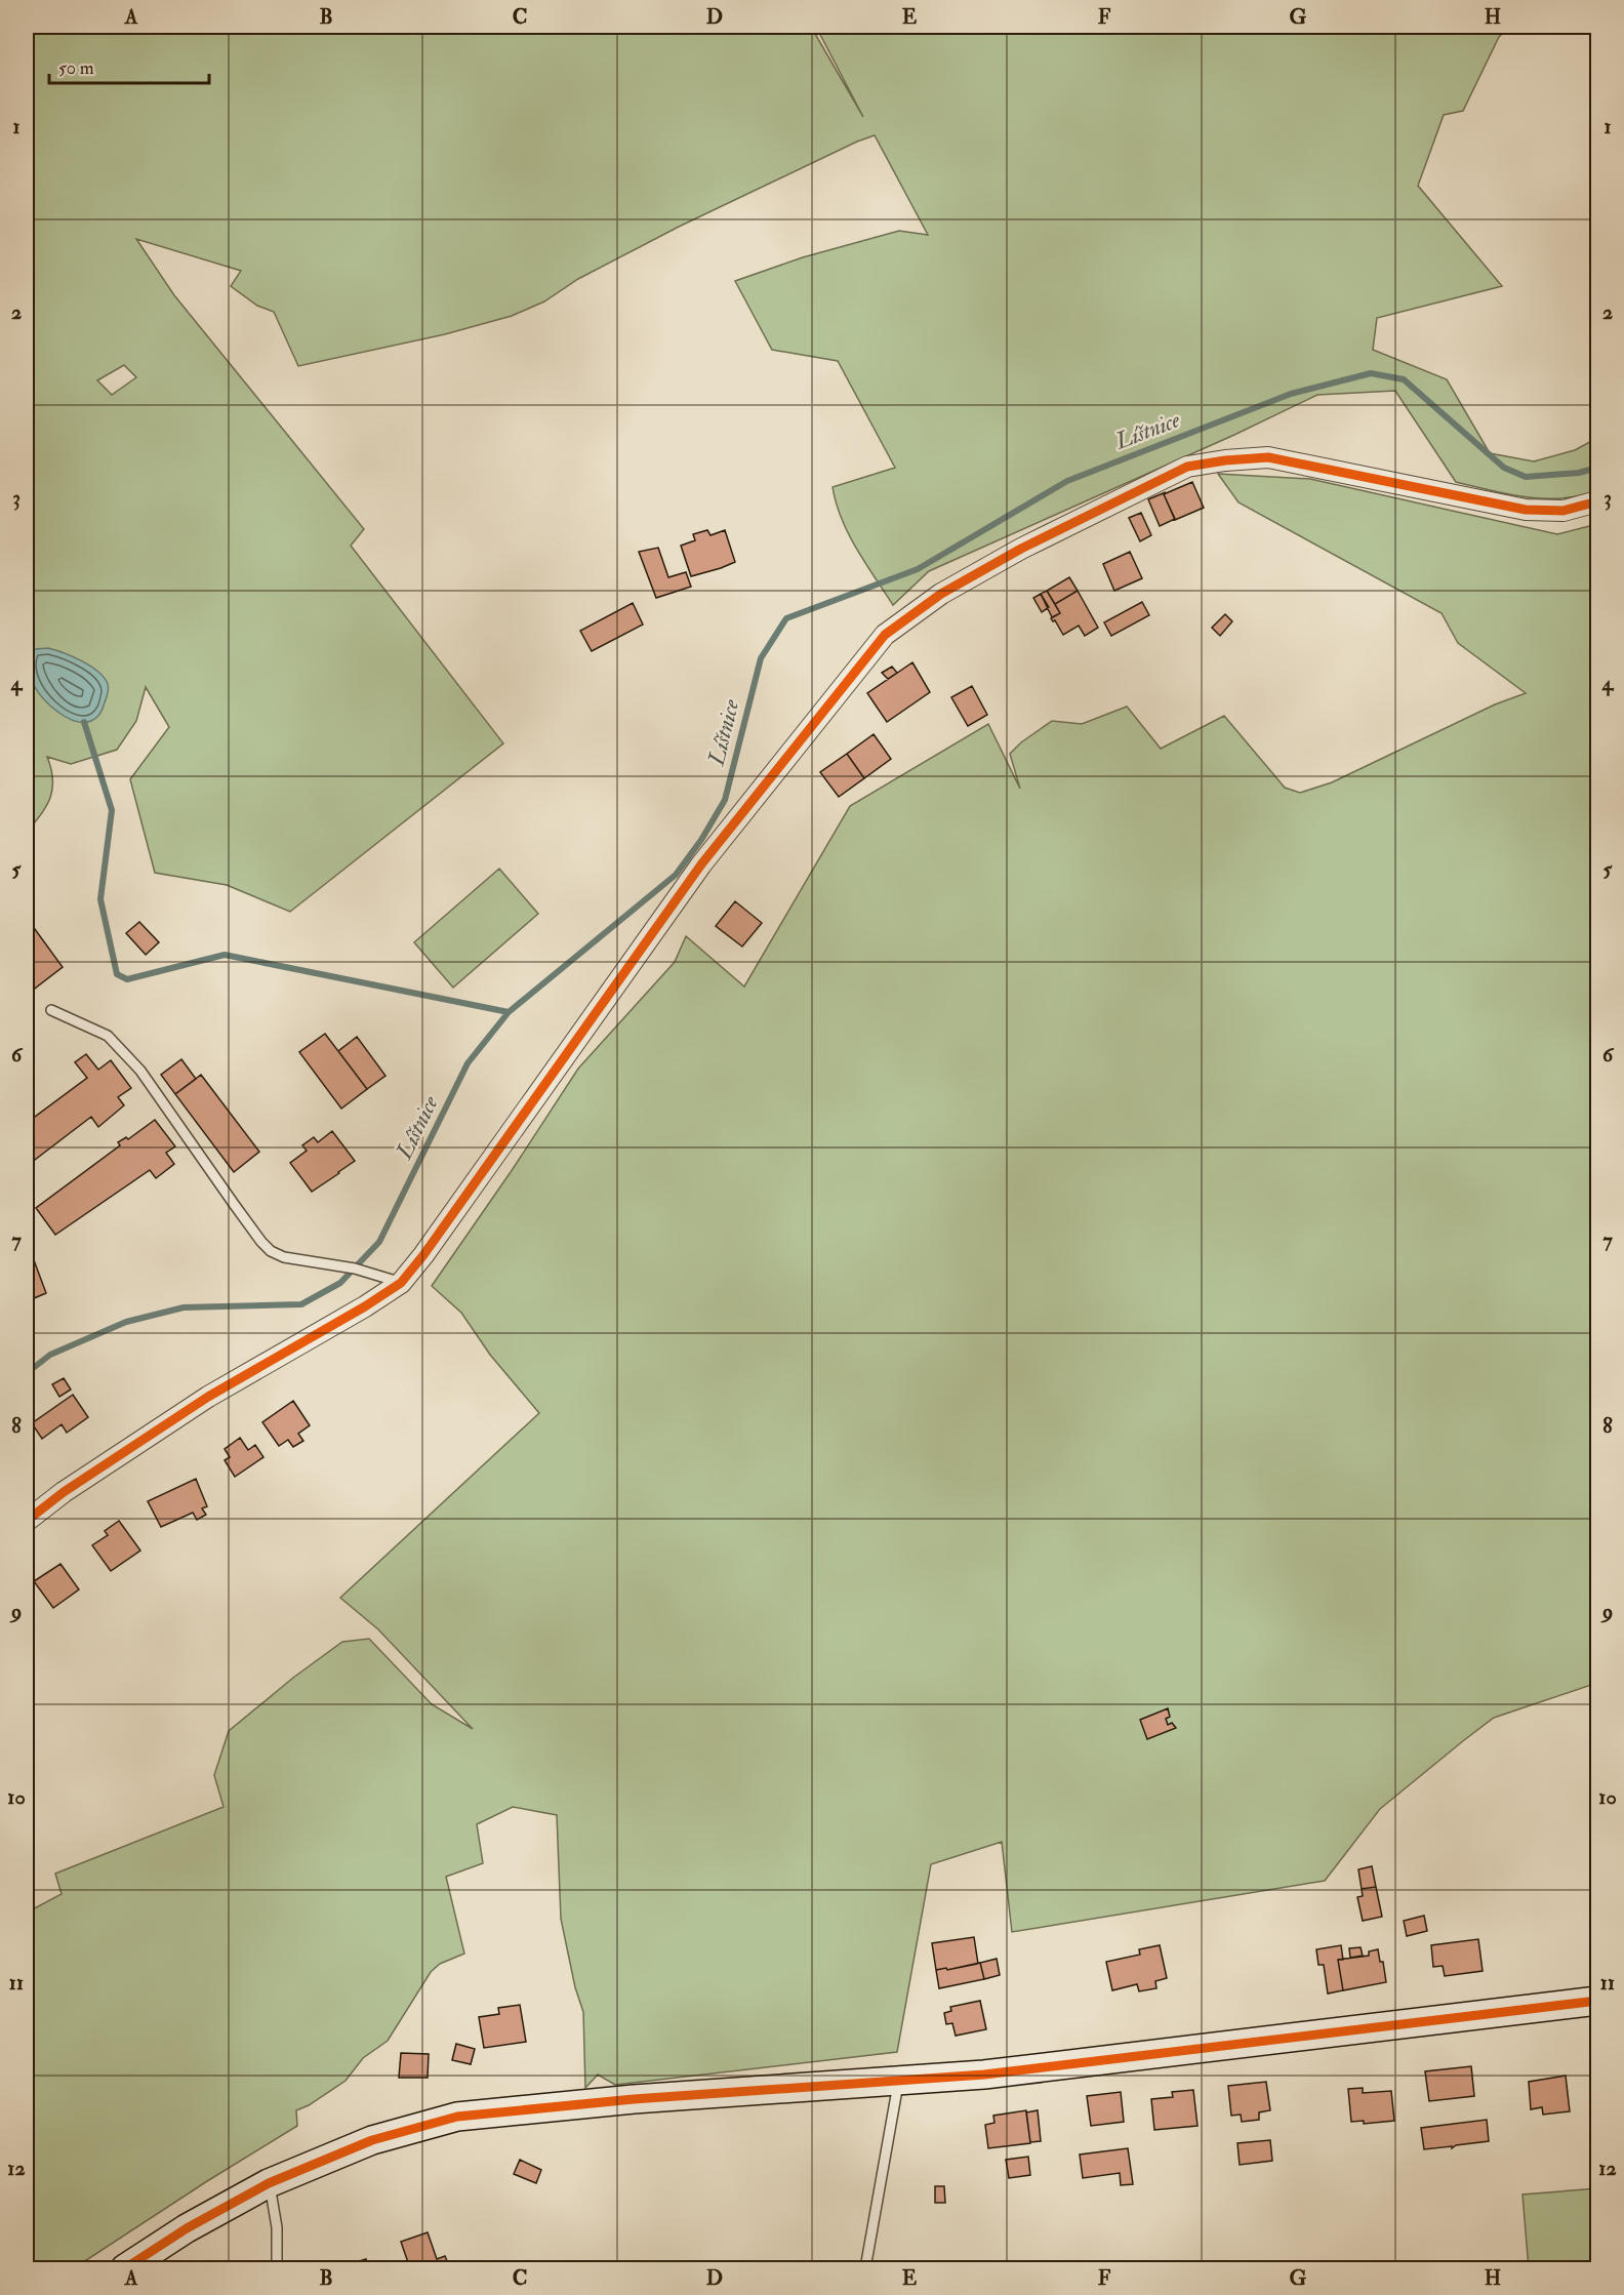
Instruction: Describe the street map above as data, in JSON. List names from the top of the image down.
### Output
{
  "water": ["Líštnice"],
  "scale_bar": "50 m",
  "grid": {
    "columns": [
      "A",
      "B",
      "C",
      "D",
      "E",
      "F",
      "G",
      "H"
    ],
    "rows": [
      "1",
      "2",
      "3",
      "4",
      "5",
      "6",
      "7",
      "8",
      "9",
      "10",
      "11",
      "12"
    ]
  }
}
